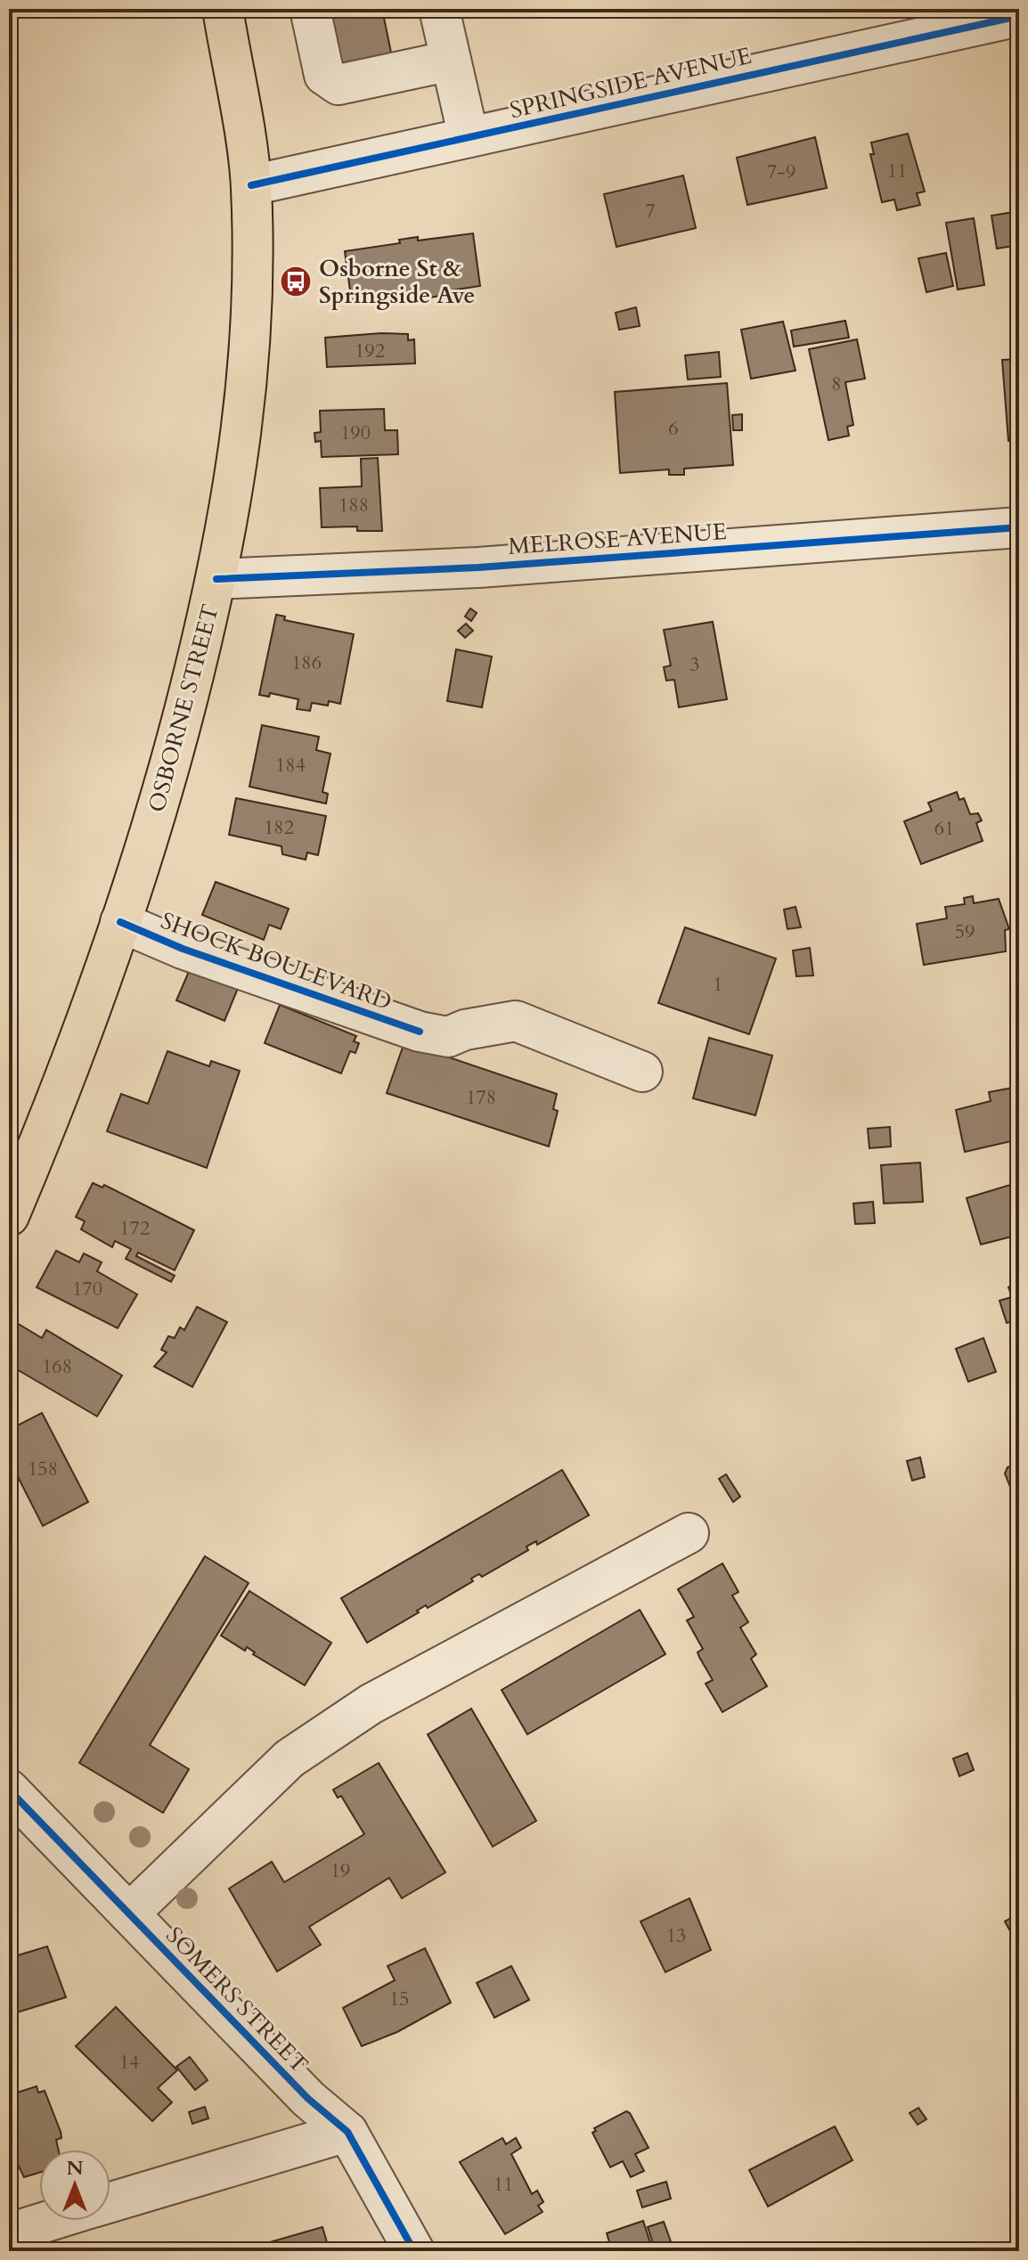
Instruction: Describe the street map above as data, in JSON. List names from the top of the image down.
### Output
{
  "streets": {
    "main road": ["OSBORNE STREET"],
    "street": [
      "SPRINGSIDE AVENUE",
      "MELROSE AVENUE",
      "SHOCK BOULEVARD",
      "SOMERS STREET"
    ]
  },
  "crossings": [
    ["SPRINGSIDE AVENUE", "OSBORNE STREET"],
    ["MELROSE AVENUE", "OSBORNE STREET"],
    ["OSBORNE STREET", "SHOCK BOULEVARD"]
  ],
  "places": {
    "bus stop": ["Osborne St & Springside Ave"]
  },
  "house_numbers": [
    "11",
    "7-9",
    "7",
    "192",
    "8",
    "6",
    "190",
    "188",
    "186",
    "3",
    "184",
    "182",
    "61",
    "59",
    "1",
    "178",
    "172",
    "170",
    "168",
    "158",
    "19",
    "13",
    "15",
    "14",
    "11"
  ],
  "north": "top"
}
